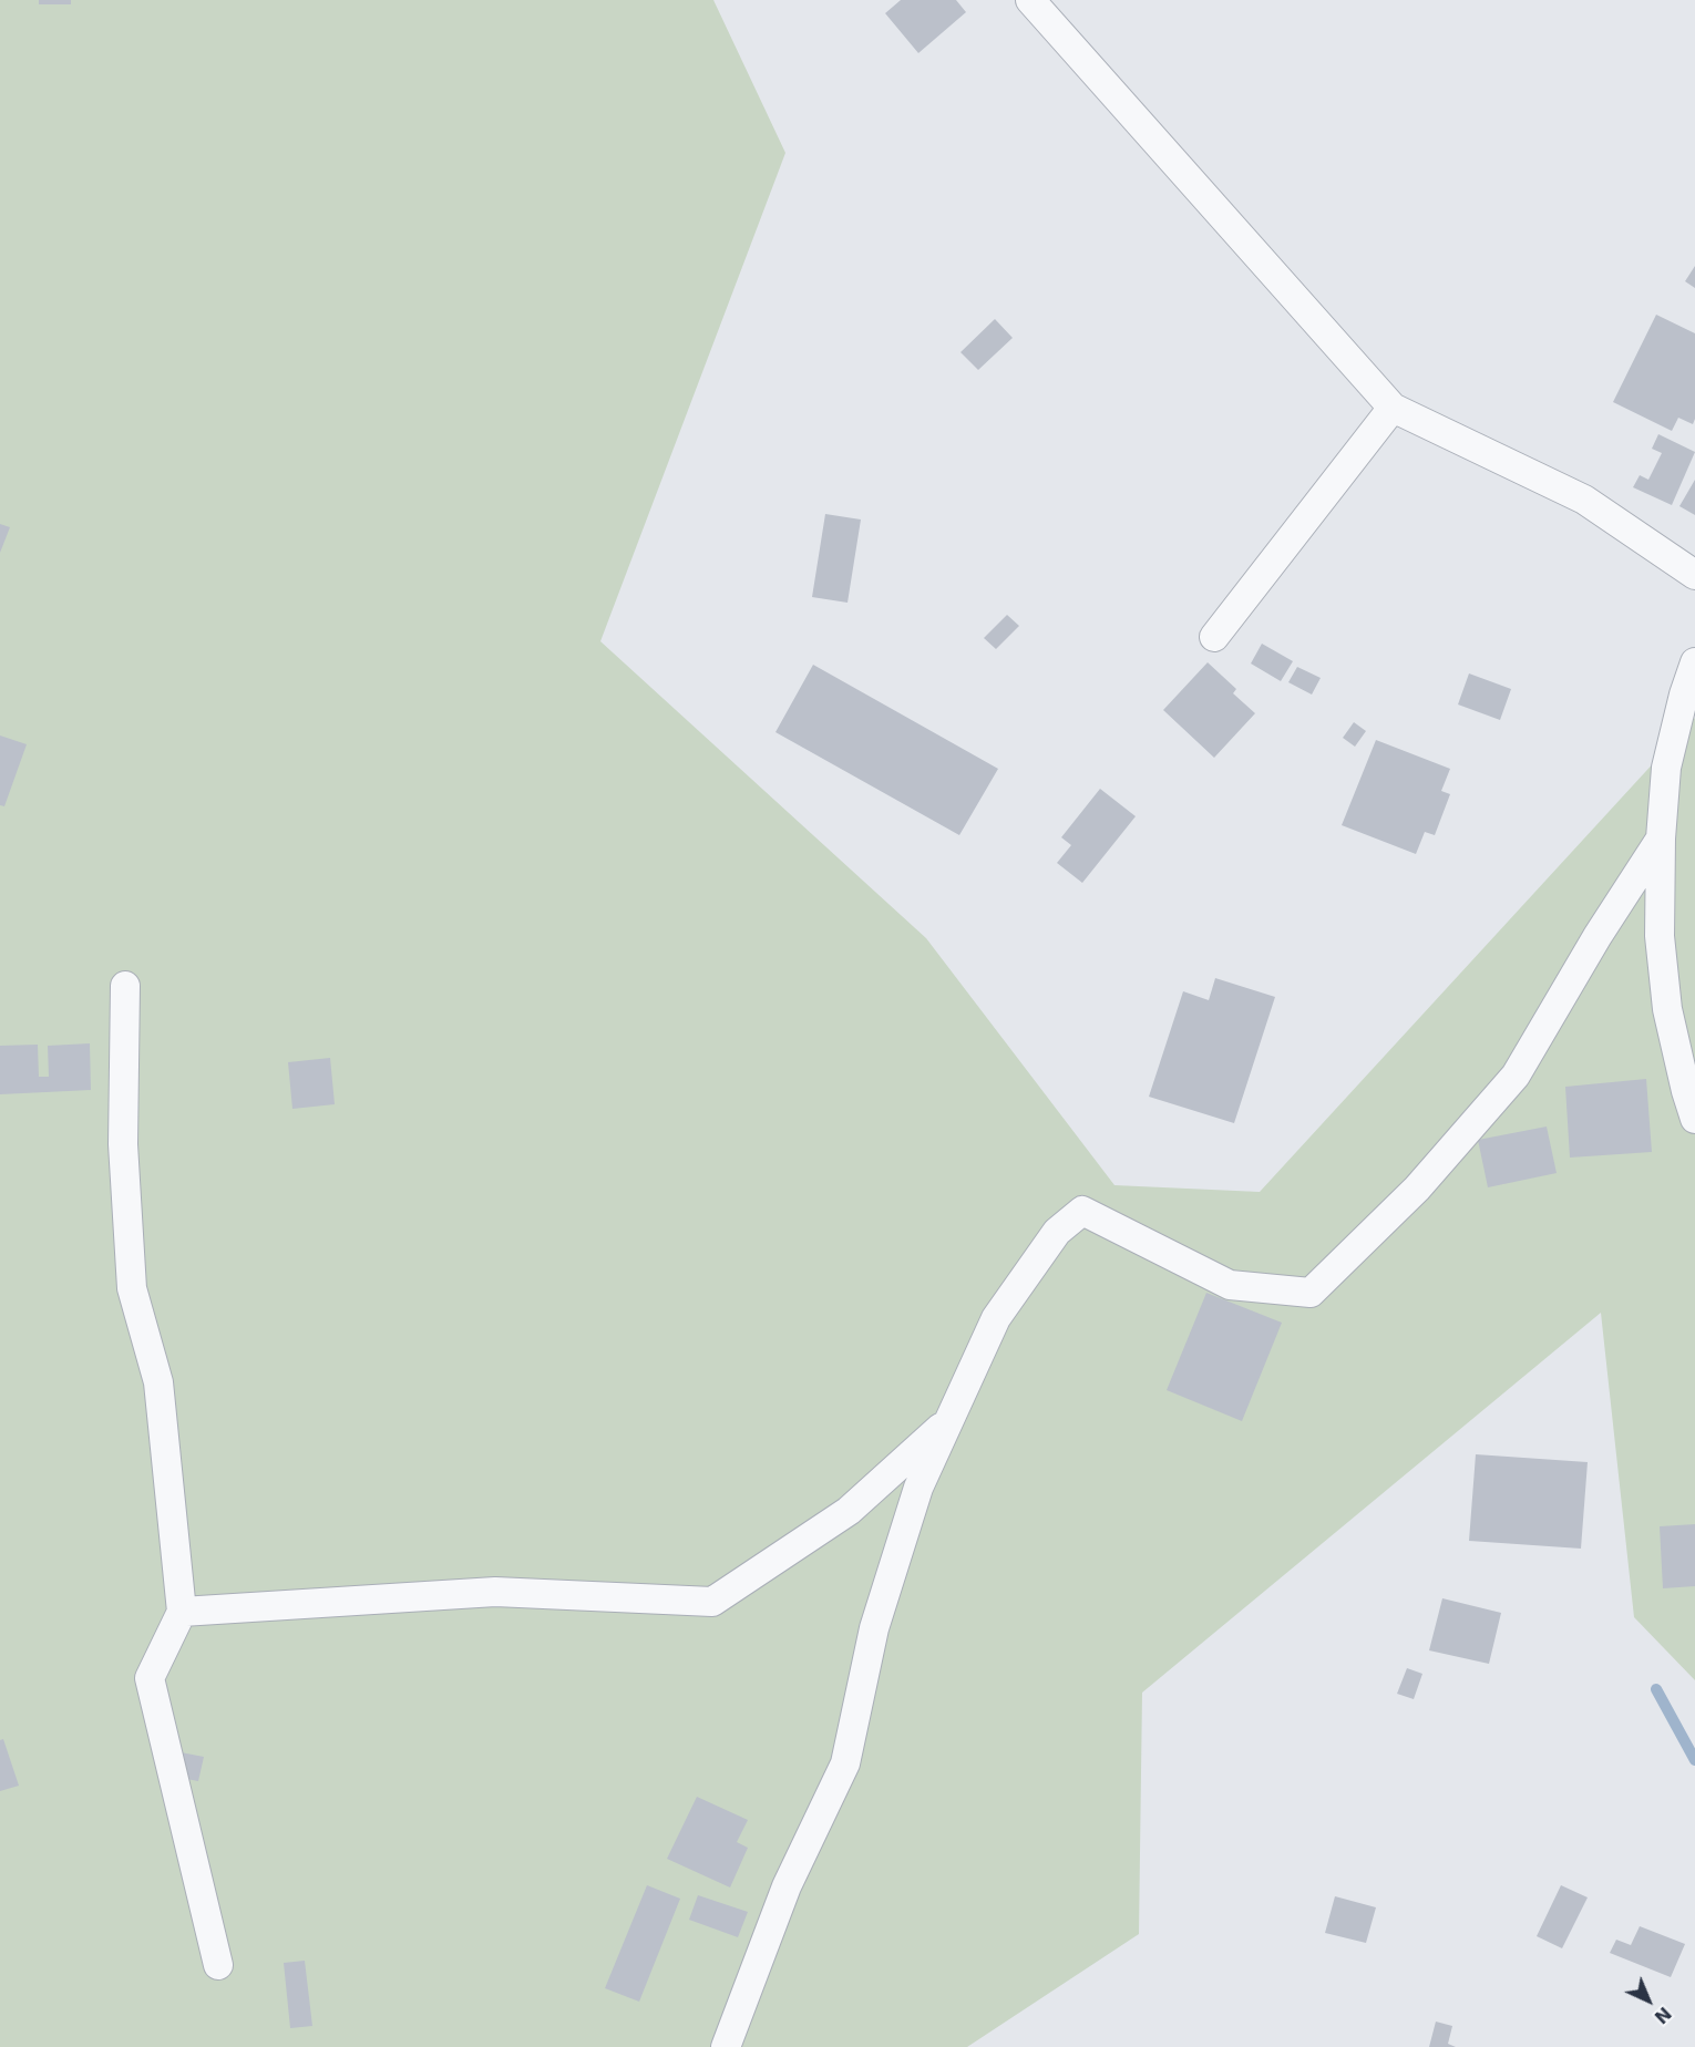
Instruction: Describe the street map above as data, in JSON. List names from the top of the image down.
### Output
{
  "north": "bottom right"
}
